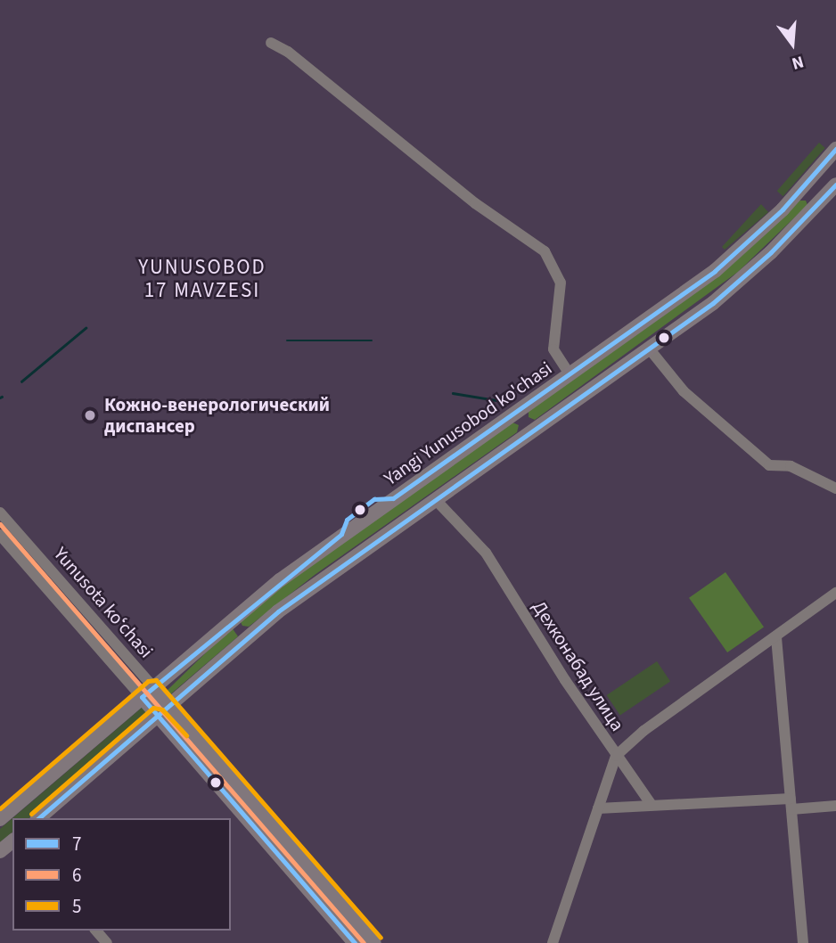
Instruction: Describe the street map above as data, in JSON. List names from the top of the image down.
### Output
{
  "streets": {
    "main road": ["Yangi Yunusobod ko'chasi", "Yunusota koʻchasi"],
    "street": ["Дехконабад улица"]
  },
  "crossings": [
    ["Yangi Yunusobod ko'chasi", "Yunusota koʻchasi"]
  ],
  "districts": ["YUNUSOBOD 17 MAVZESI"],
  "places": ["Кожно-венерологический диспансер"],
  "lines": ["transit line 7", "transit line 6", "transit line 5"],
  "legend": ["7", "6", "5"],
  "north": "bottom"
}
